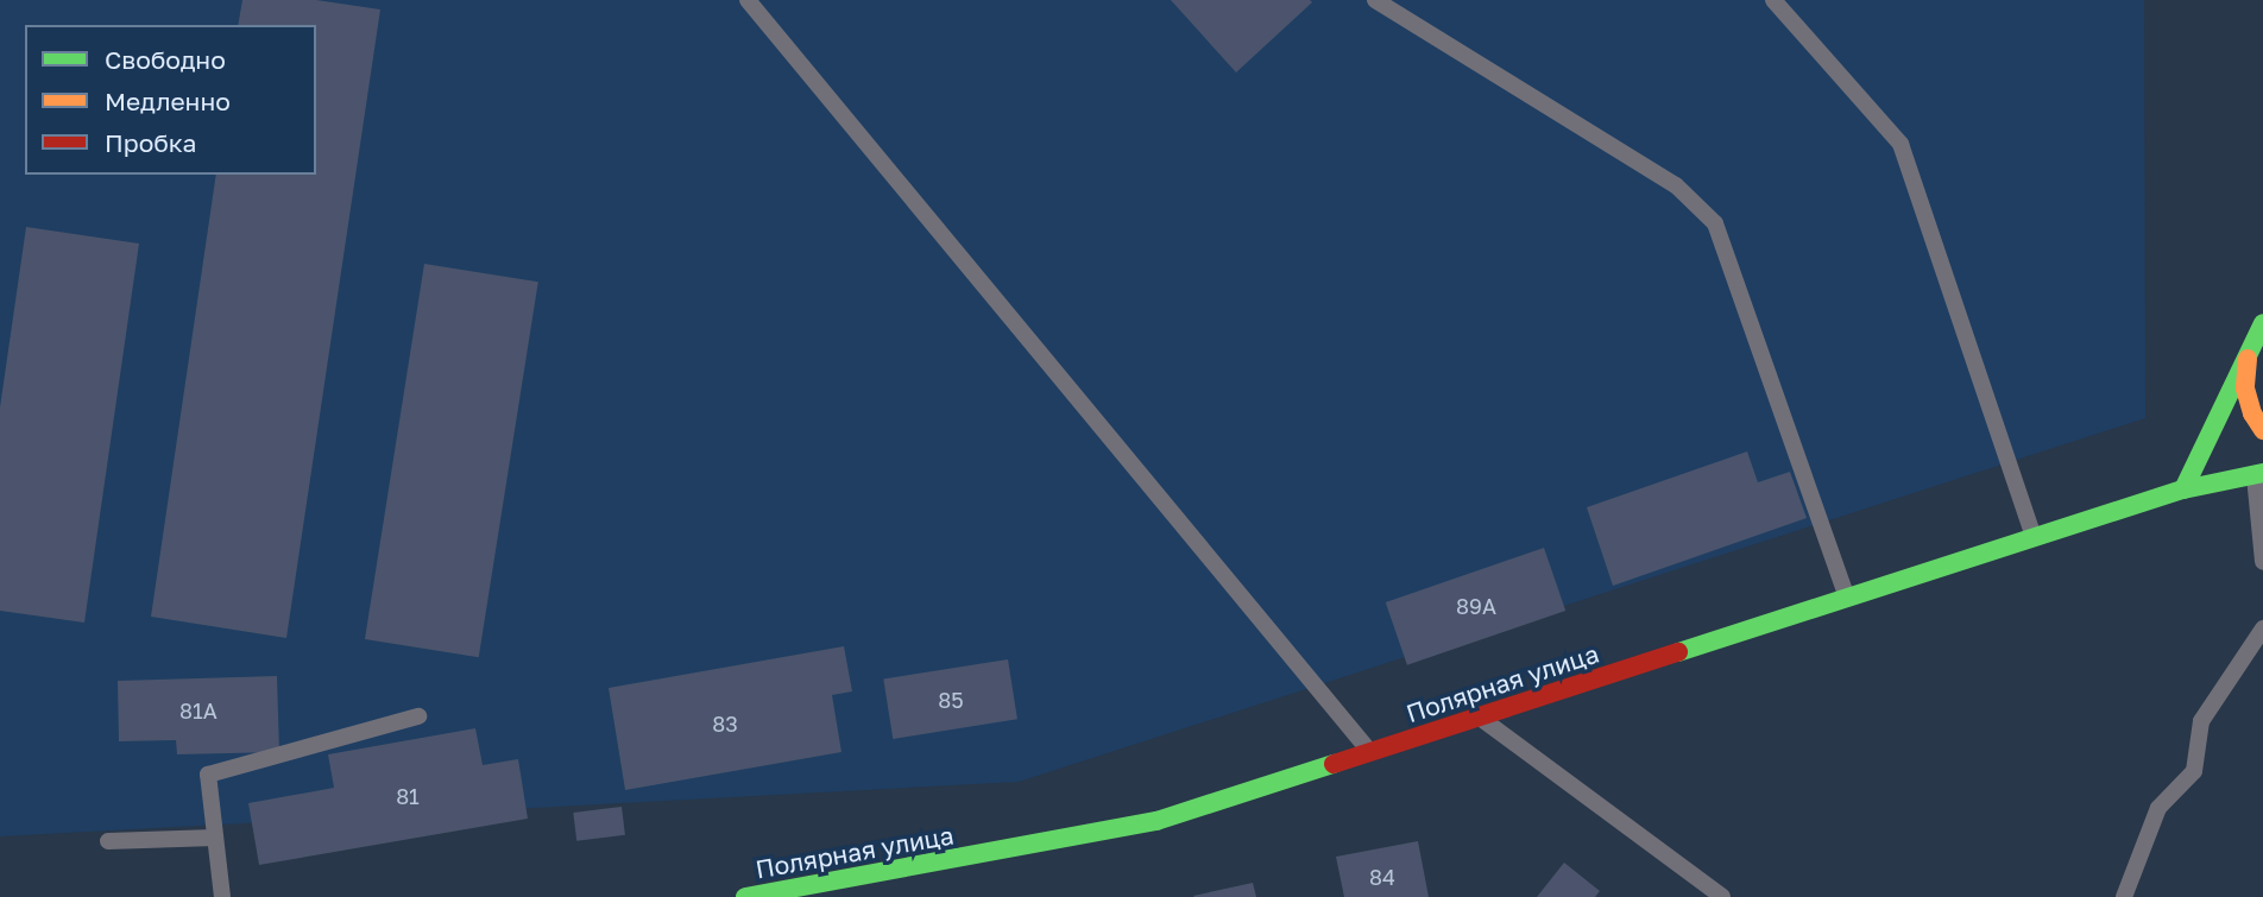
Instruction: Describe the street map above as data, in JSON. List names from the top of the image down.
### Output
{
  "streets": {
    "main road": ["Полярная улица"]
  },
  "house_numbers": [
    "89А",
    "85",
    "81А",
    "83",
    "81",
    "84"
  ],
  "legend": ["Свободно", "Медленно", "Пробка"]
}
